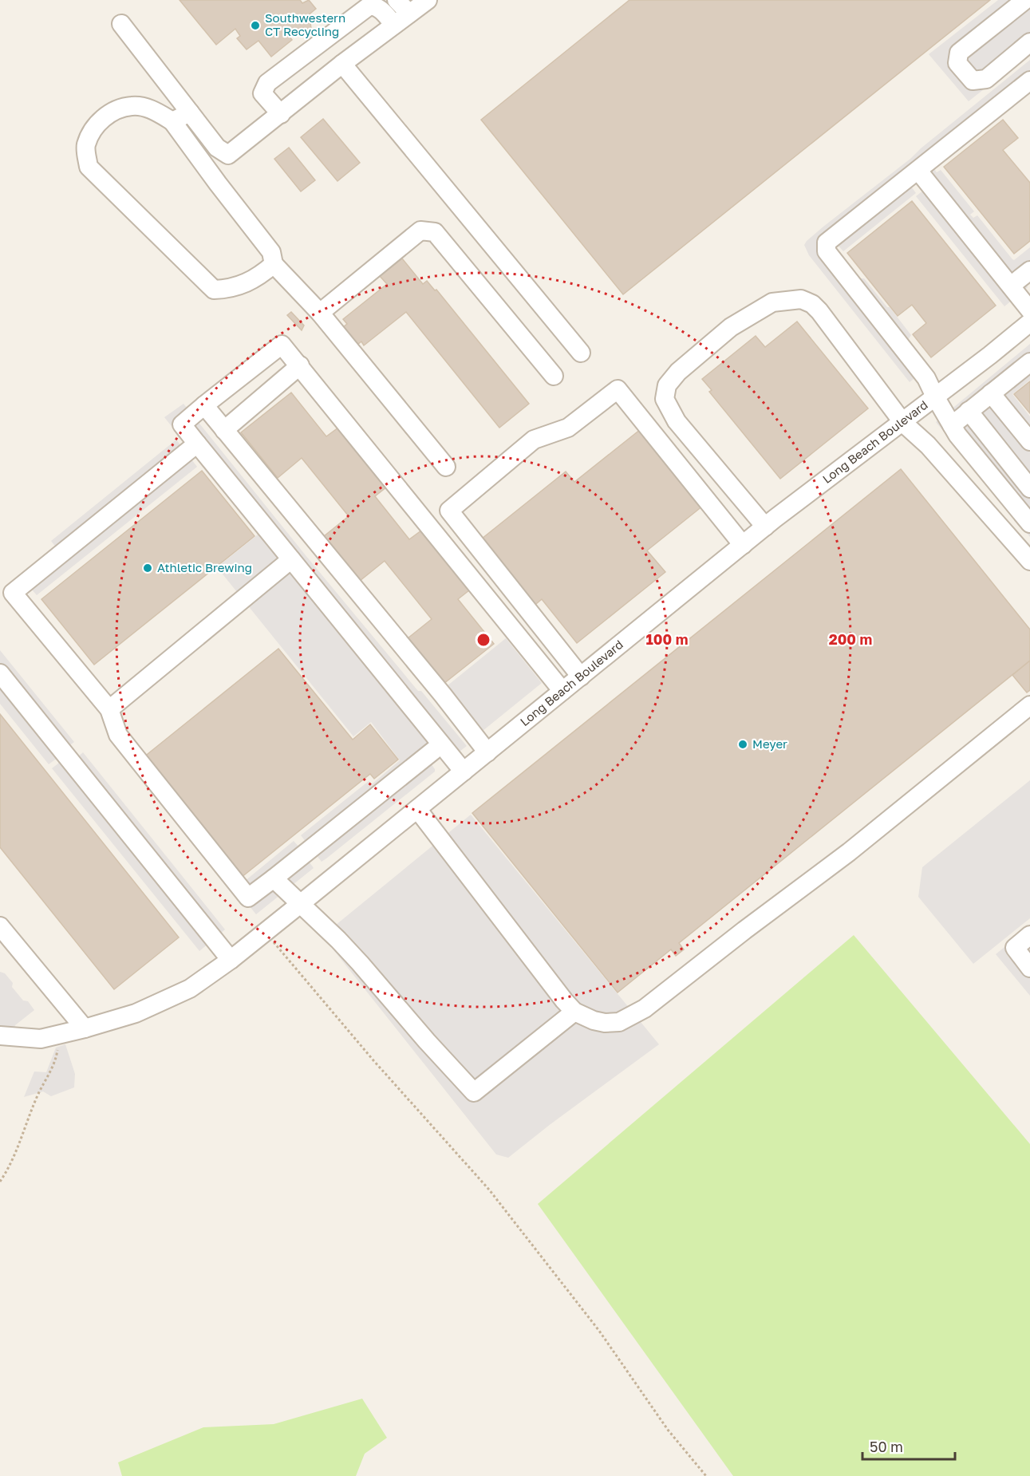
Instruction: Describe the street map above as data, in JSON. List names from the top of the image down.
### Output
{
  "streets": {
    "street": ["Long Beach Boulevard"]
  },
  "places": ["Southwestern CT Recycling", "Athletic Brewing", "Meyer"],
  "scale_bar": "50 m",
  "rings": ["100 m", "200 m"]
}
